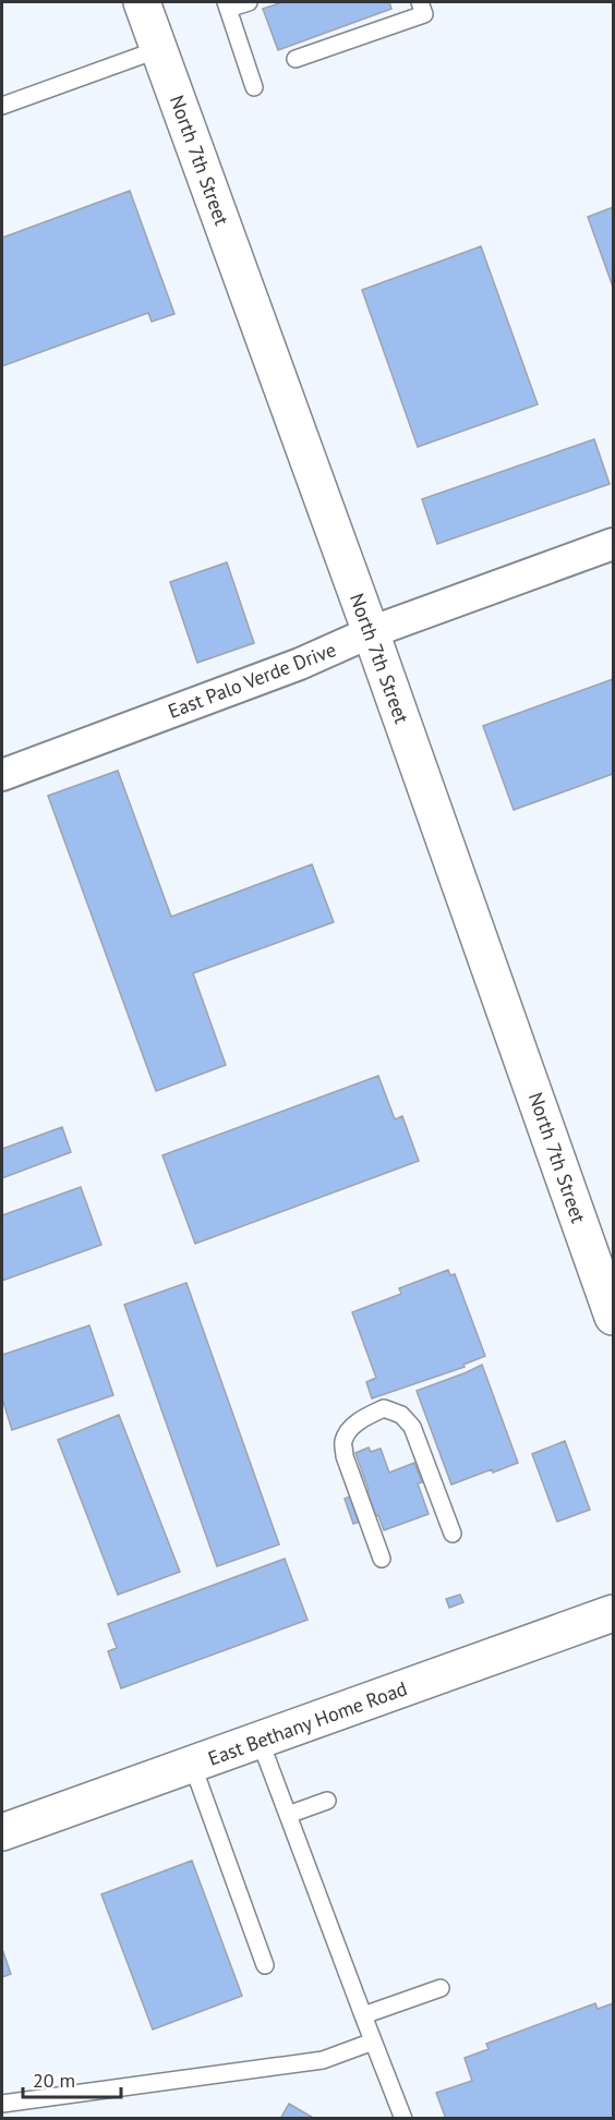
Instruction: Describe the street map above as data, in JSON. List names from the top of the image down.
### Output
{
  "streets": {
    "main road": ["North 7th Street", "East Bethany Home Road"],
    "street": ["East Palo Verde Drive"]
  },
  "crossings": [
    ["North 7th Street", "East Palo Verde Drive"]
  ],
  "scale_bar": "20 m"
}
